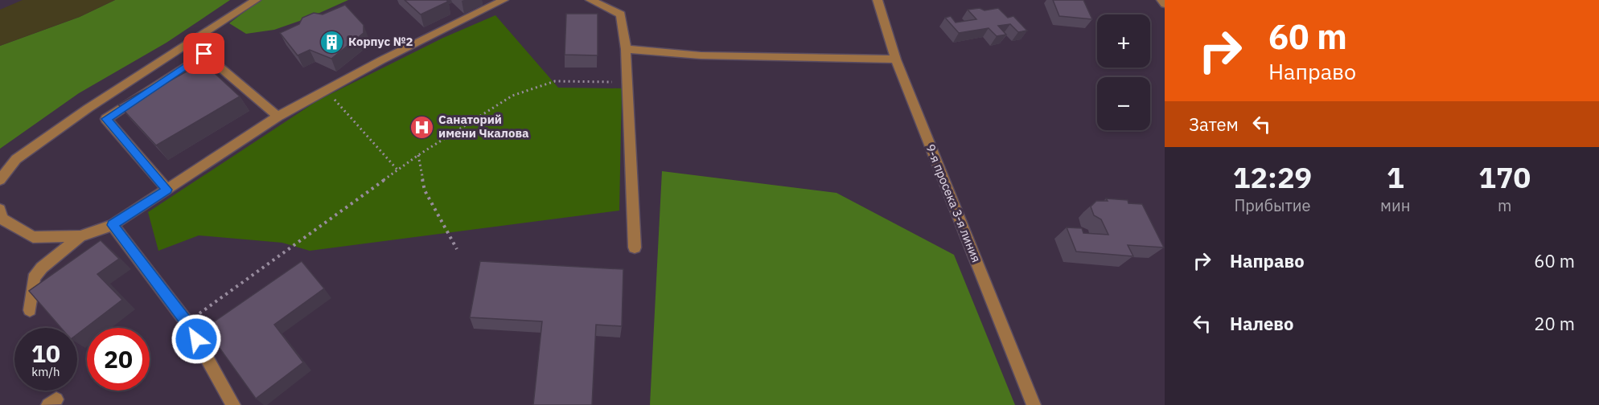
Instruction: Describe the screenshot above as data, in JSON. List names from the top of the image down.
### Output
{
  "streets": {
    "street": ["9-я просека 3-я линия"]
  },
  "places": {
    "building": ["Корпус №2"],
    "hospital": ["Санаторий имени Чкалова"]
  },
  "page": {
    "turn": ["60 m", "Направо"],
    "map_buttons": ["+", "−"],
    "then": "Затем",
    "eta": [
      "12:29",
      "Прибытие",
      "1",
      "мин",
      "170",
      "m"
    ],
    "list": [
      {
        "name": "Направо",
        "value": "60 m"
      },
      {
        "name": "Налево",
        "value": "20 m"
      }
    ],
    "speed": "10 km/h",
    "limit": "20"
  }
}
